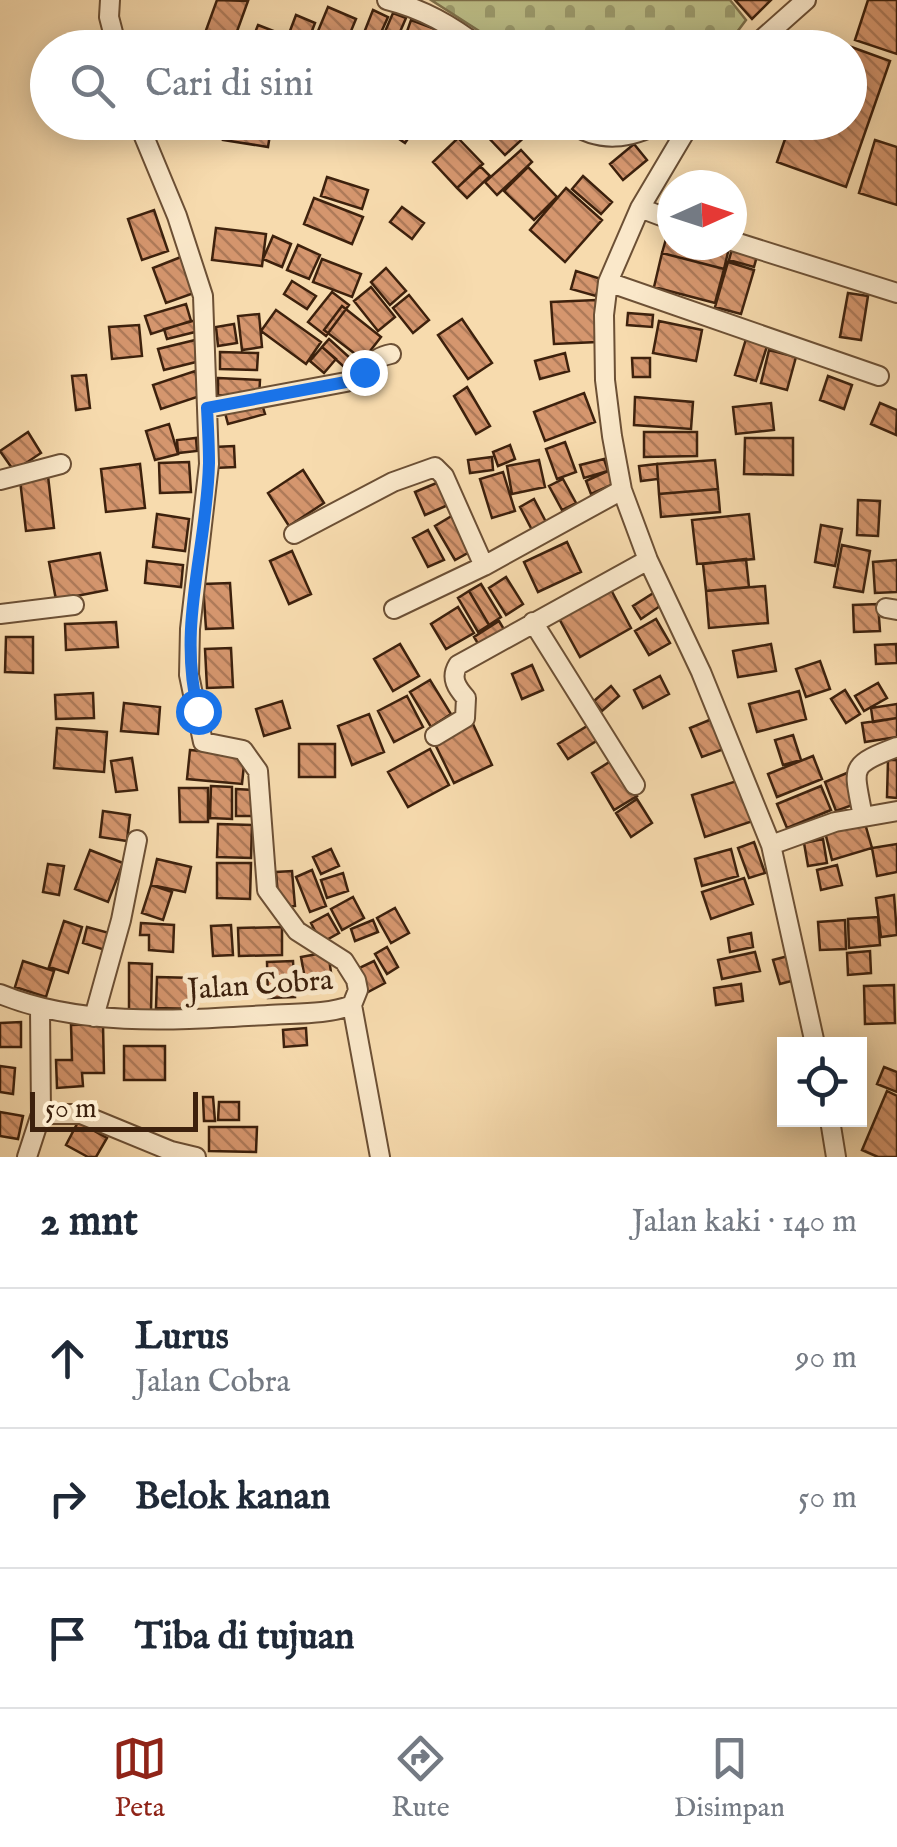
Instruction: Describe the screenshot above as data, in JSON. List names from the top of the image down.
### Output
{
  "streets": {
    "street": ["Jalan Cobra"]
  },
  "scale_bar": "50 m",
  "north": "right",
  "page": {
    "search": "Cari di sini",
    "scale": "50 m",
    "heading": ["2 mnt", "Jalan kaki · 140 m"],
    "list": [
      ["Lurus", "Jalan Cobra", "90 m"],
      ["Belok kanan", "50 m"],
      "Tiba di tujuan"
    ],
    "nav": ["Peta", "Rute", "Disimpan"]
  }
}
